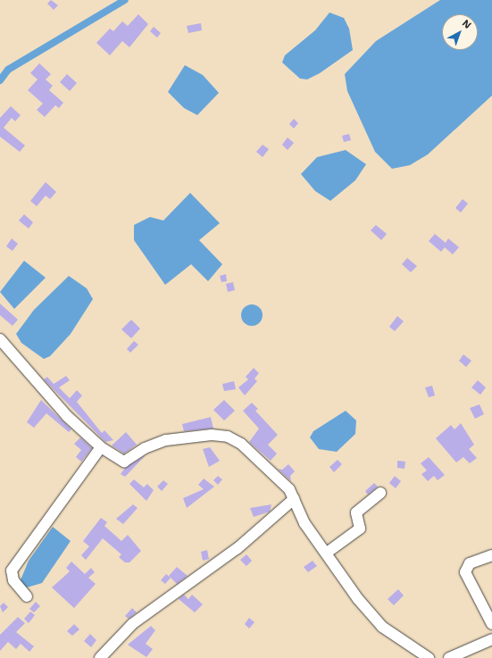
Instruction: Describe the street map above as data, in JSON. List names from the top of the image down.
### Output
{
  "north": "top right"
}
